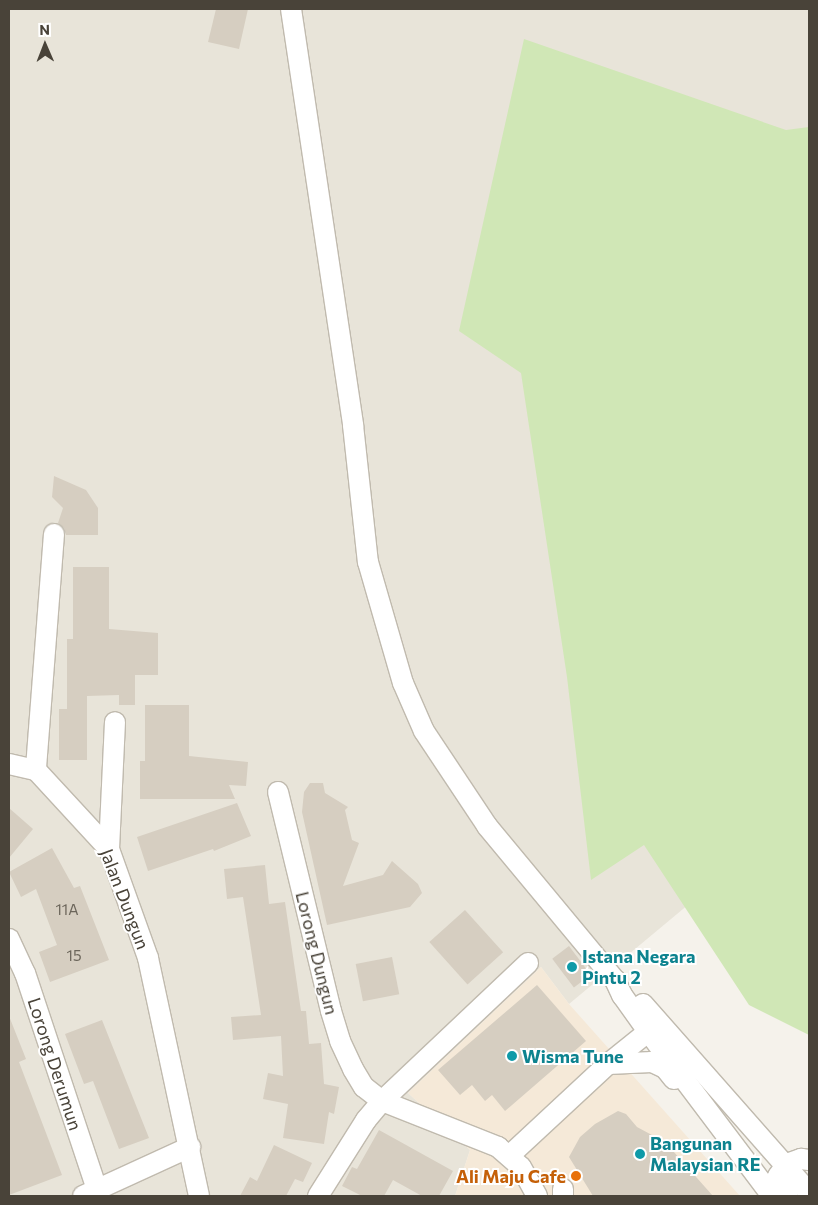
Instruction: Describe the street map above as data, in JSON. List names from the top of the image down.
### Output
{
  "streets": {
    "street": ["Jalan Dungun", "Lorong Dungun", "Lorong Derumun"]
  },
  "places": [
    "Istana Negara Pintu 2",
    "Wisma Tune",
    "Bangunan Malaysian RE",
    "Ali Maju Cafe"
  ],
  "house_numbers": ["11A", "15"],
  "north": "top"
}
